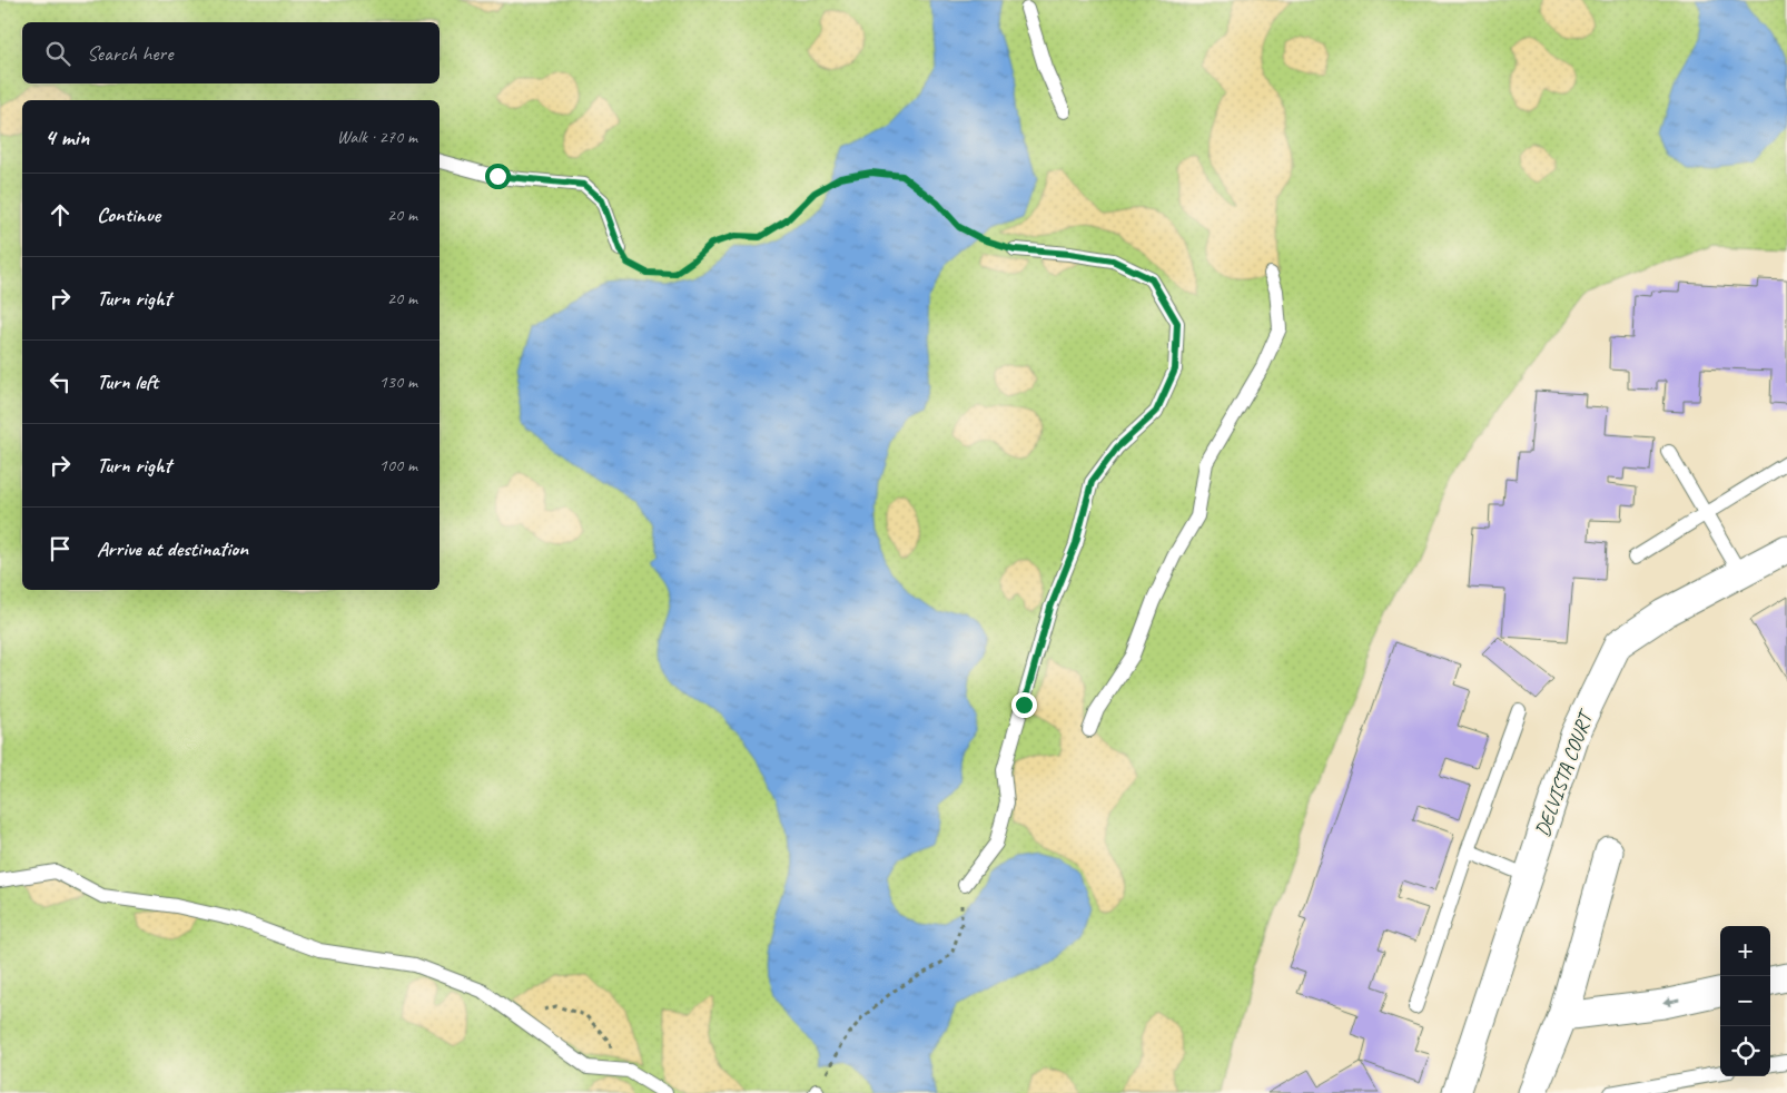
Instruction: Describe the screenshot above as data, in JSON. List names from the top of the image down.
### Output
{
  "streets": {
    "street": ["DELVISTA COURT"]
  },
  "page": {
    "search": "Search here",
    "heading": ["4 min", "Walk · 270 m"],
    "list": [
      ["Continue", "20 m"],
      ["Turn right", "20 m"],
      ["Turn left", "130 m"],
      ["Turn right", "100 m"],
      "Arrive at destination"
    ],
    "map_buttons": ["+", "−"]
  }
}
